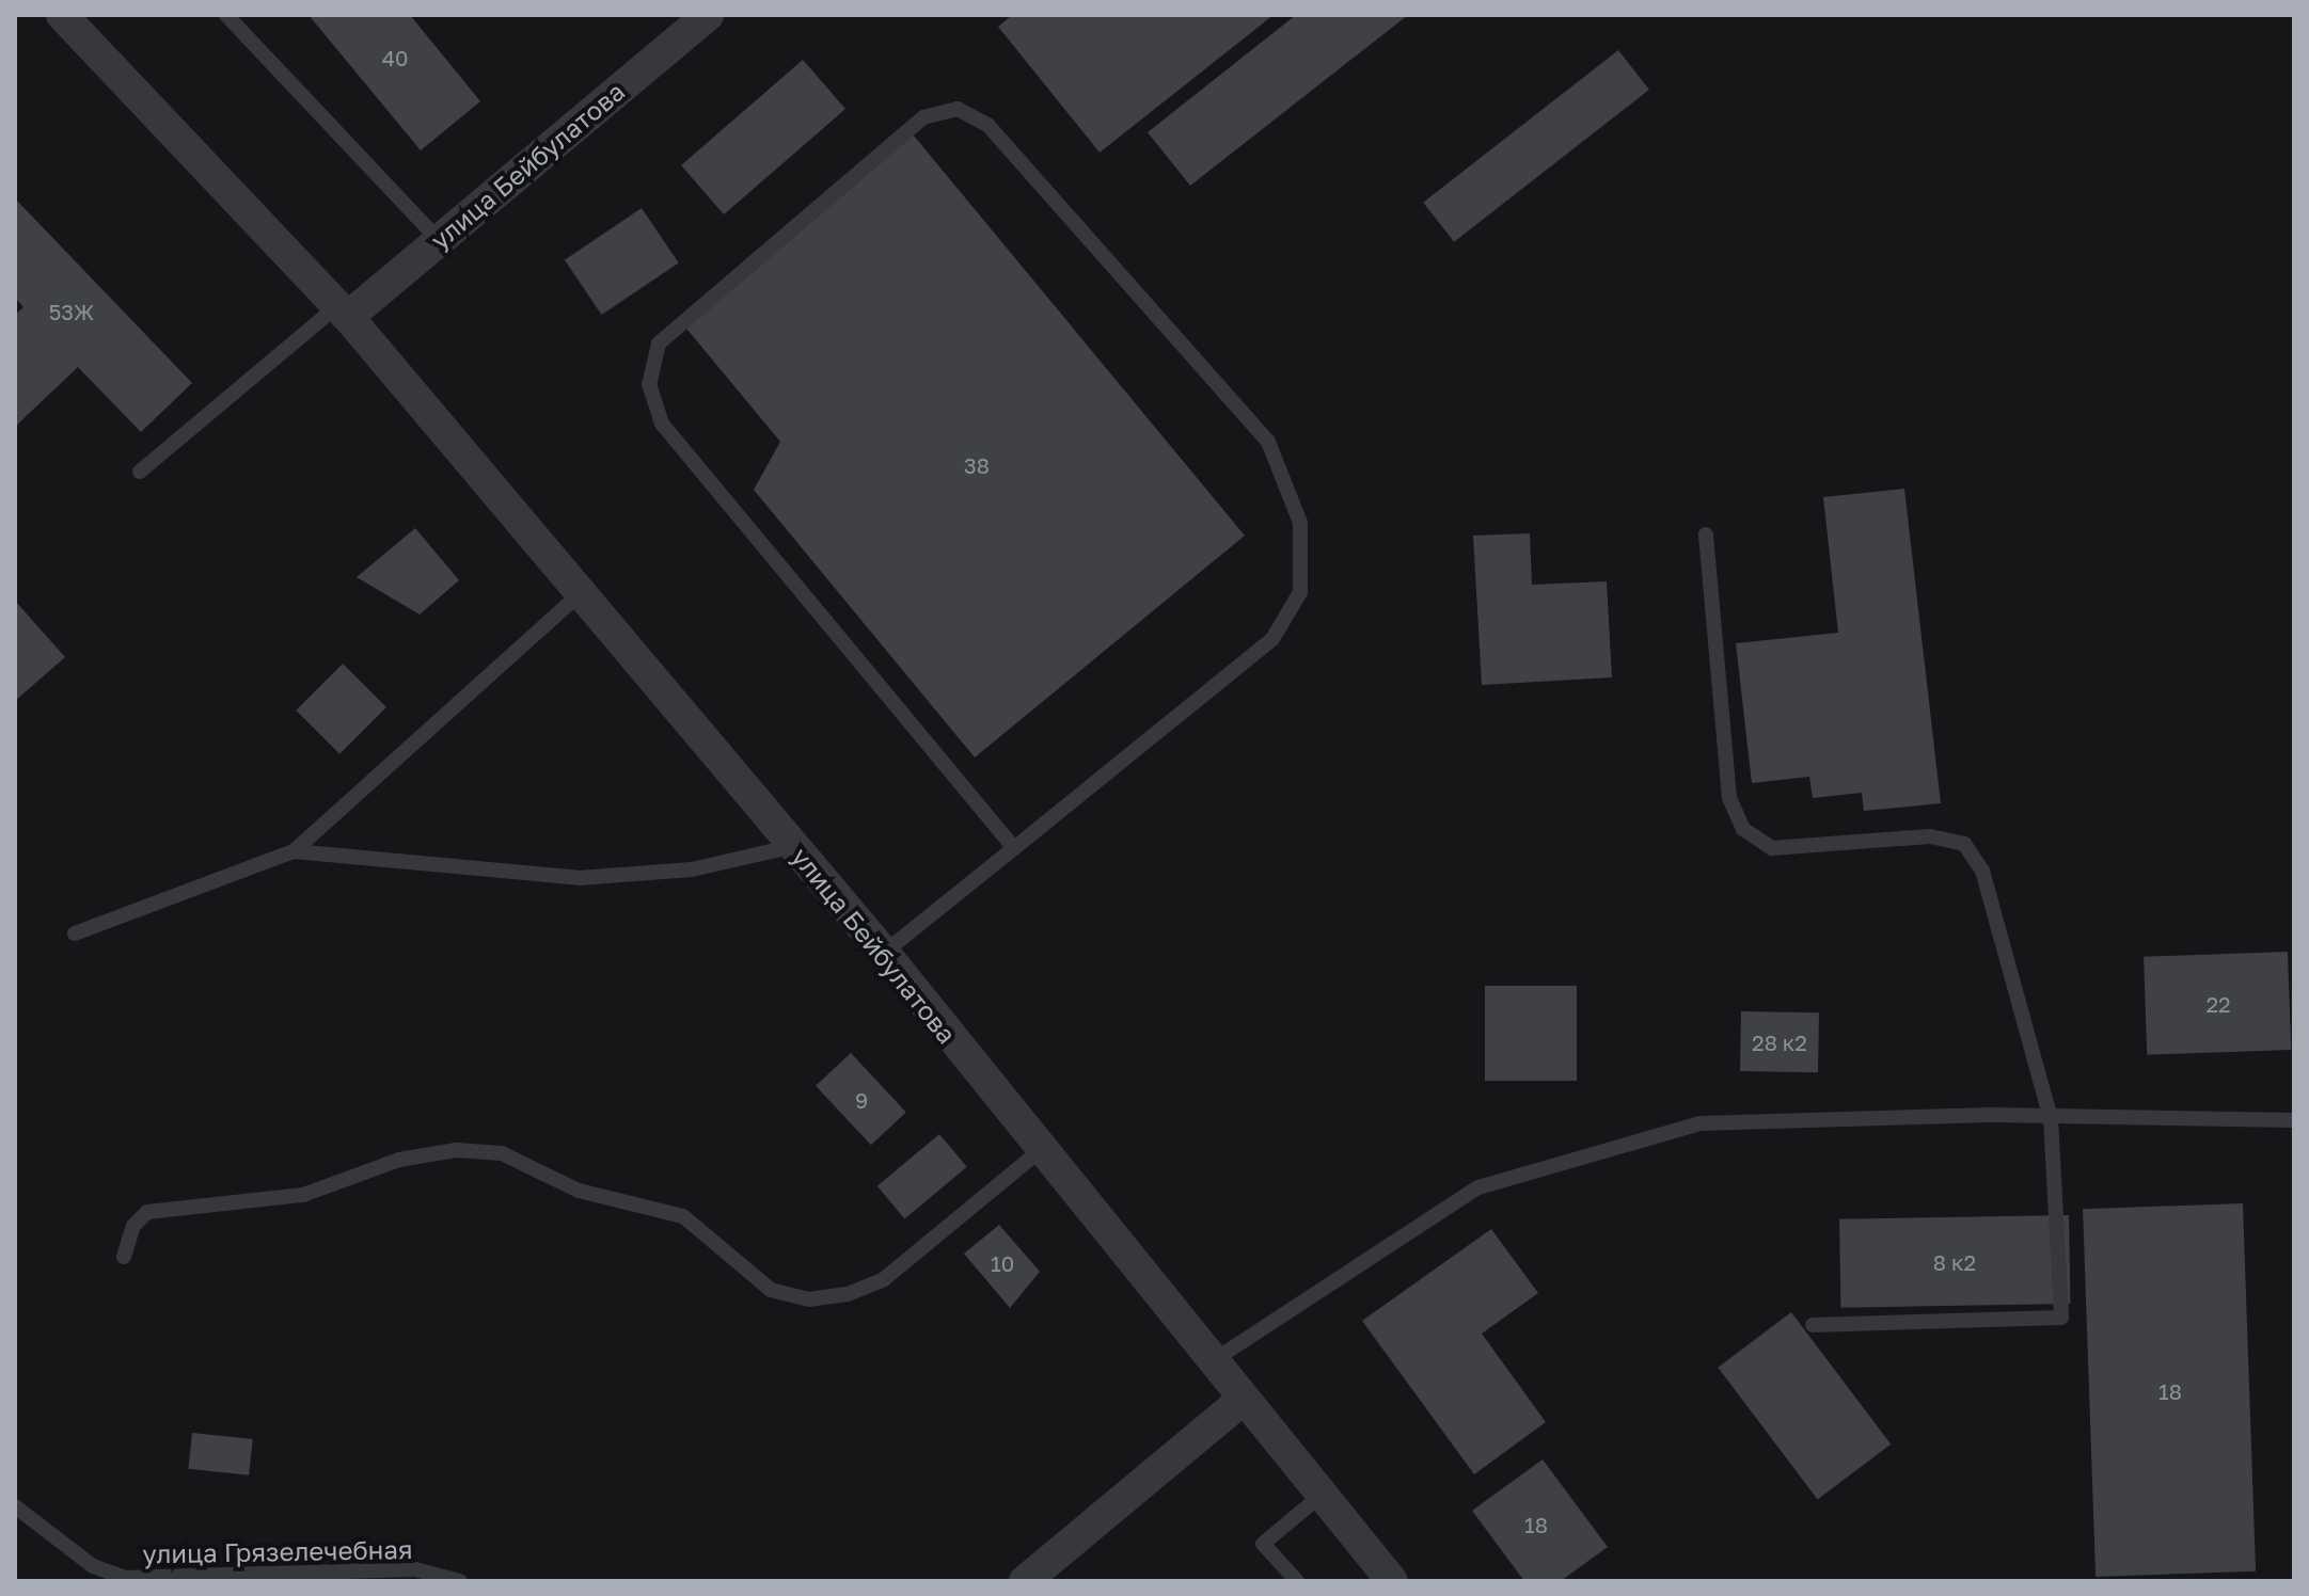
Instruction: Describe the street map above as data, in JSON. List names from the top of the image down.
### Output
{
  "streets": {
    "street": ["улица Бейбулатова"],
    "lane": ["улица Грязелечебная"]
  },
  "house_numbers": [
    "40",
    "53Ж",
    "38",
    "22",
    "28 к2",
    "9",
    "8 к2",
    "10",
    "18",
    "18"
  ]
}
